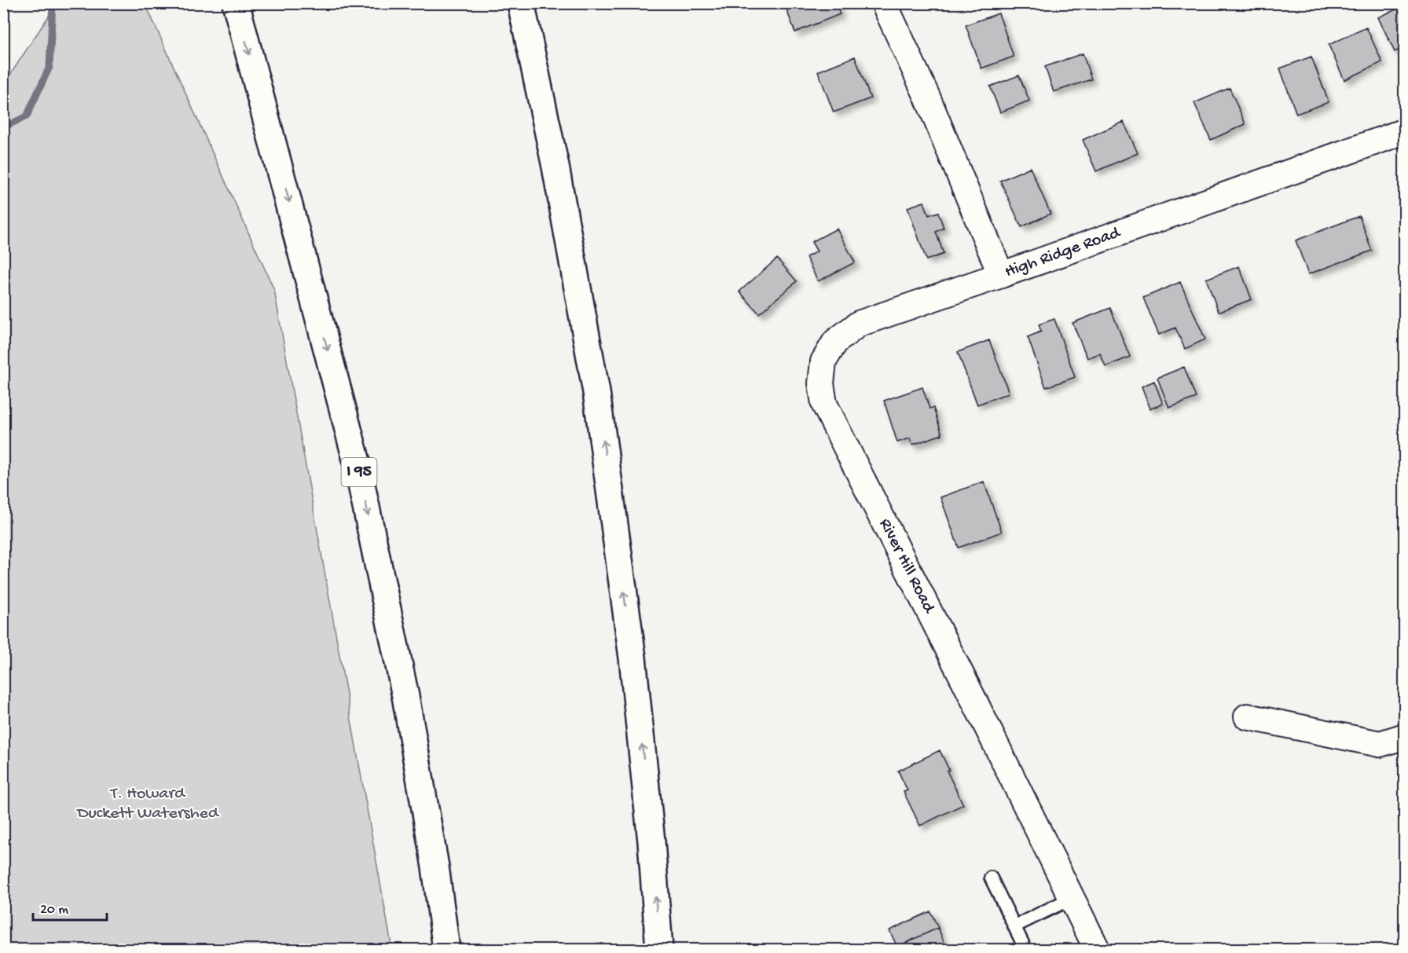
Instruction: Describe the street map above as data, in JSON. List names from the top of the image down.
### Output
{
  "streets": {
    "highway": ["I 95"],
    "street": ["High Ridge Road", "River Hill Road"]
  },
  "crossings": [
    ["High Ridge Road", "River Hill Road"]
  ],
  "parks": ["T. Howard Duckett Watershed"],
  "scale_bar": "20 m"
}
